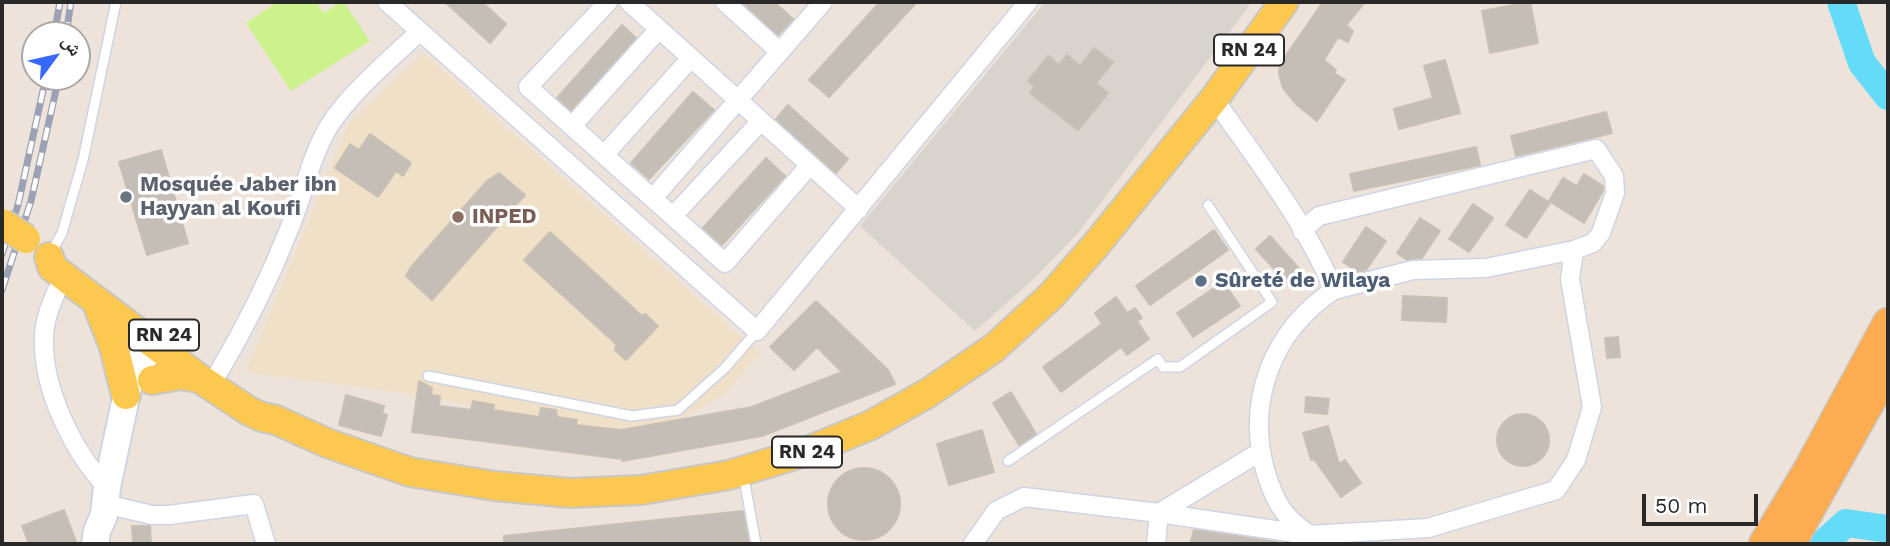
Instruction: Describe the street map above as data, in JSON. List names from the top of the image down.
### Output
{
  "streets": {
    "main road": ["RN 24"]
  },
  "places": ["Mosquée Jaber ibn Hayyan al Koufi", "INPED", "Sûreté de Wilaya"],
  "scale_bar": "50 m",
  "north": "top right"
}
